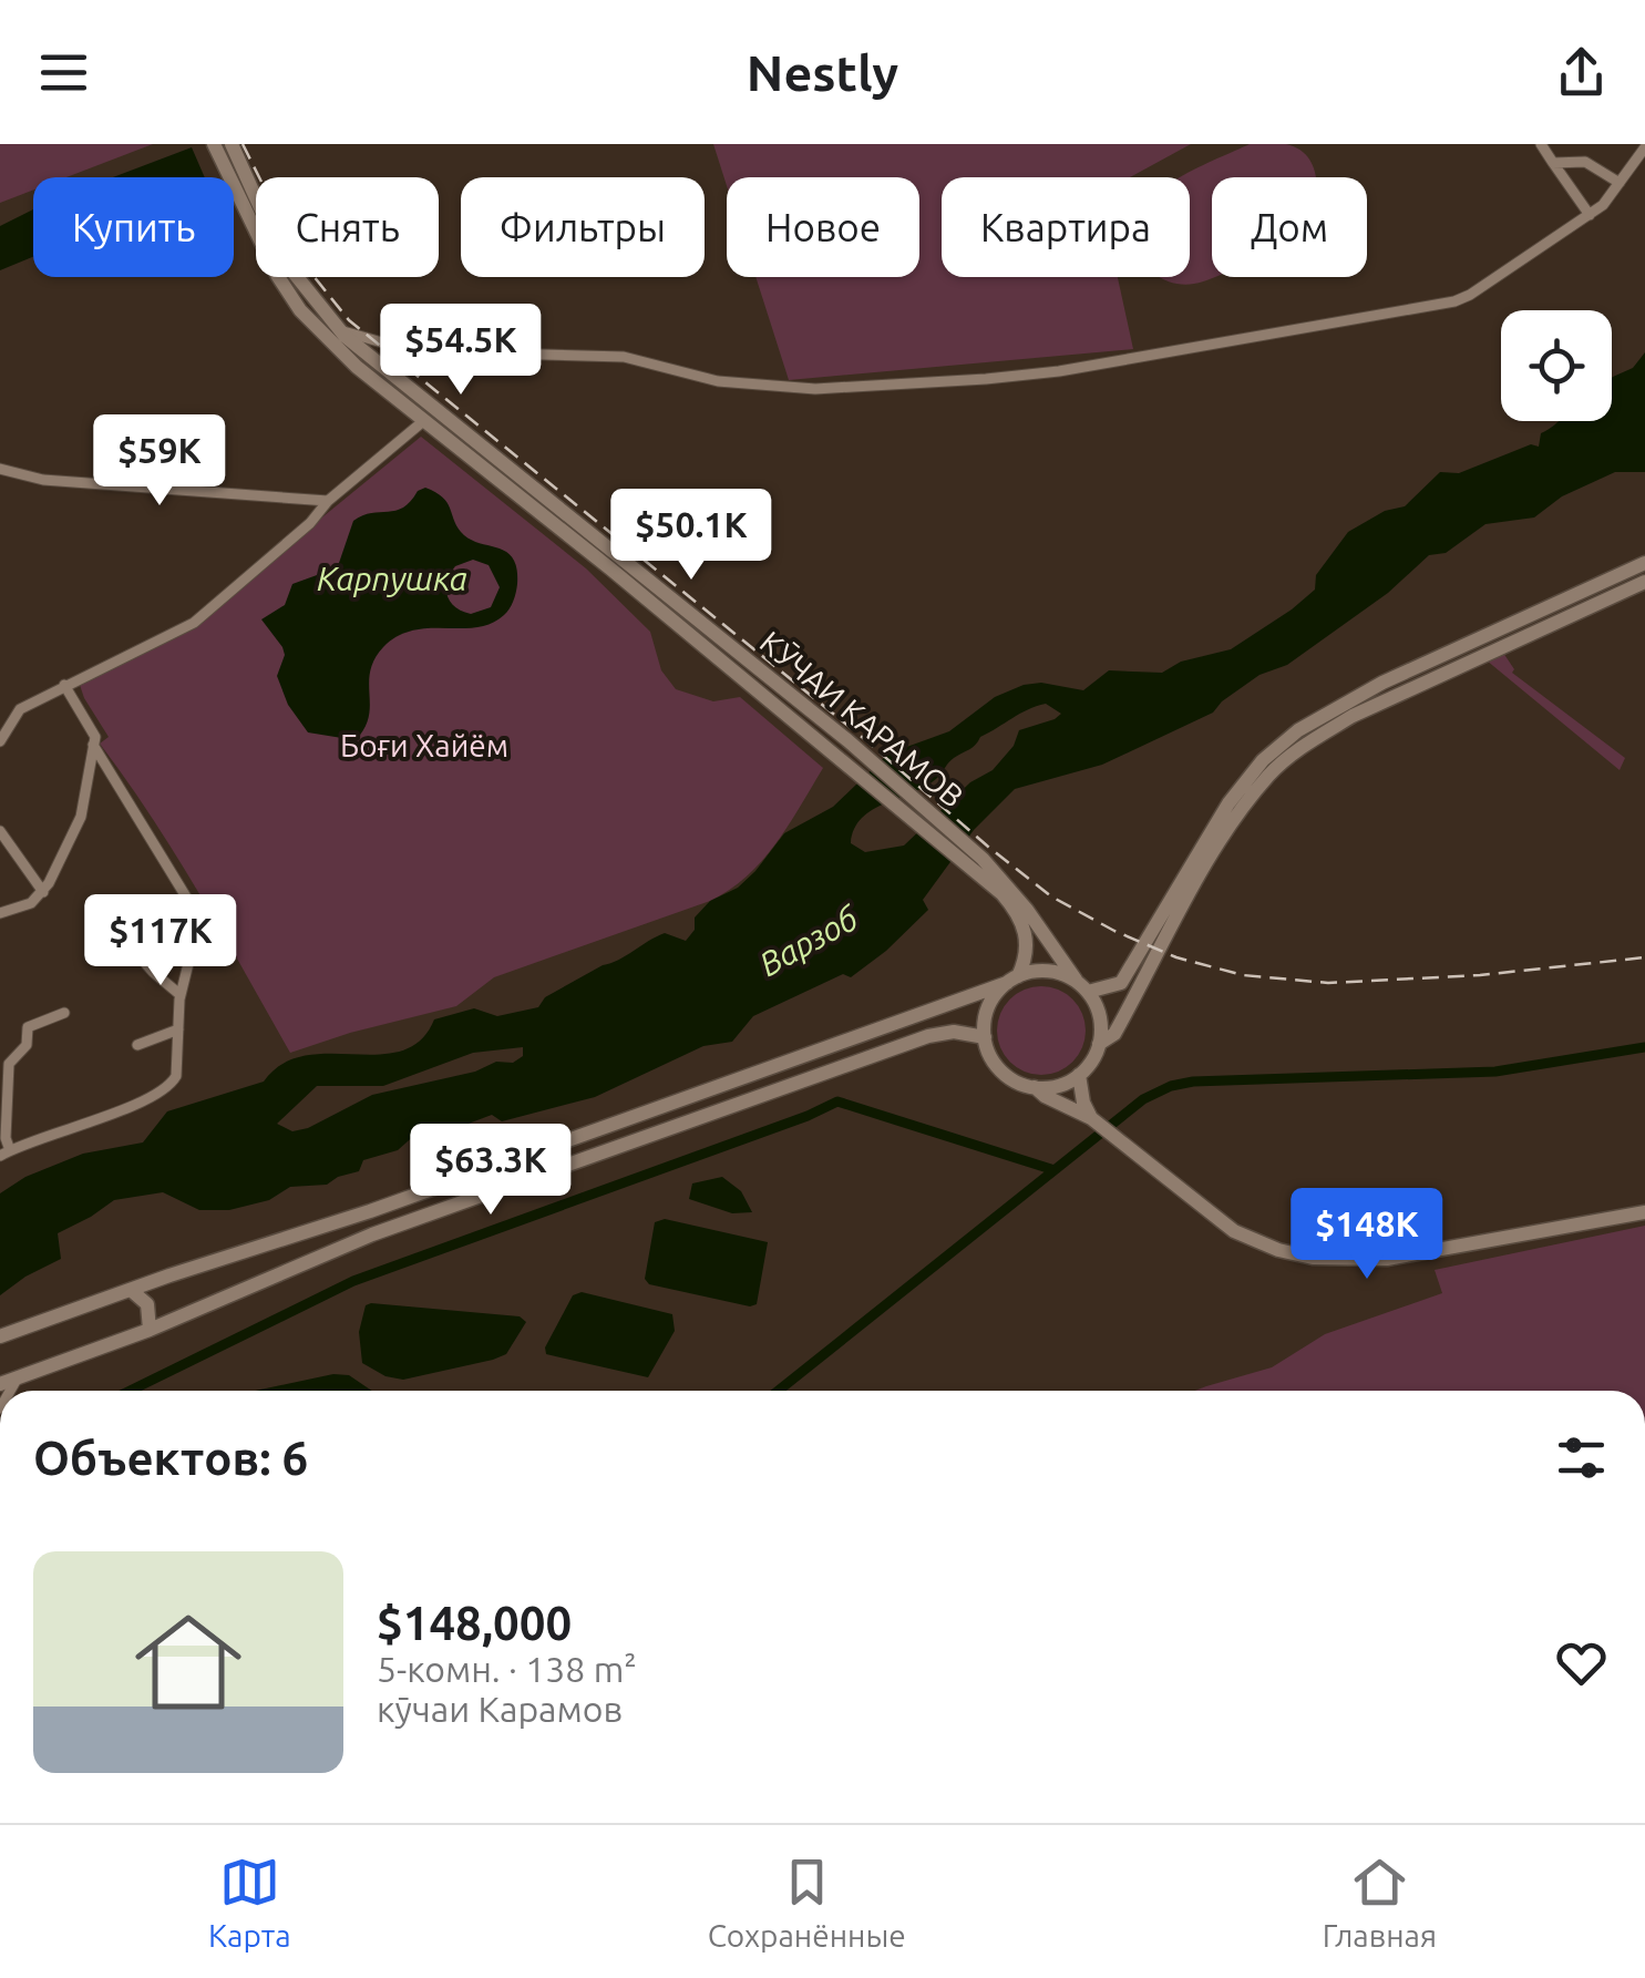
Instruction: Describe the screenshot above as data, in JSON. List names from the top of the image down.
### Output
{
  "streets": {
    "main road": ["КӮЧАИ КАРАМОВ"]
  },
  "water": ["Карпушка", "Варзоб"],
  "parks": ["Боғи Хайём"],
  "page": {
    "header": "Nestly",
    "chip": [
      "Купить",
      "Снять",
      "Фильтры",
      "Новое",
      "Квартира",
      "Дом"
    ],
    "price": [
      "$54.5K",
      "$59K",
      "$50.1K",
      "$117K",
      "$63.3K",
      "$148K"
    ],
    "heading": "Объектов: 6",
    "list": [
      {
        "name": "$148,000",
        "note": "5-комн. · 138 m² · кӯчаи Карамов"
      }
    ],
    "tabs": ["Карта", "Сохранённые", "Главная"]
  }
}
